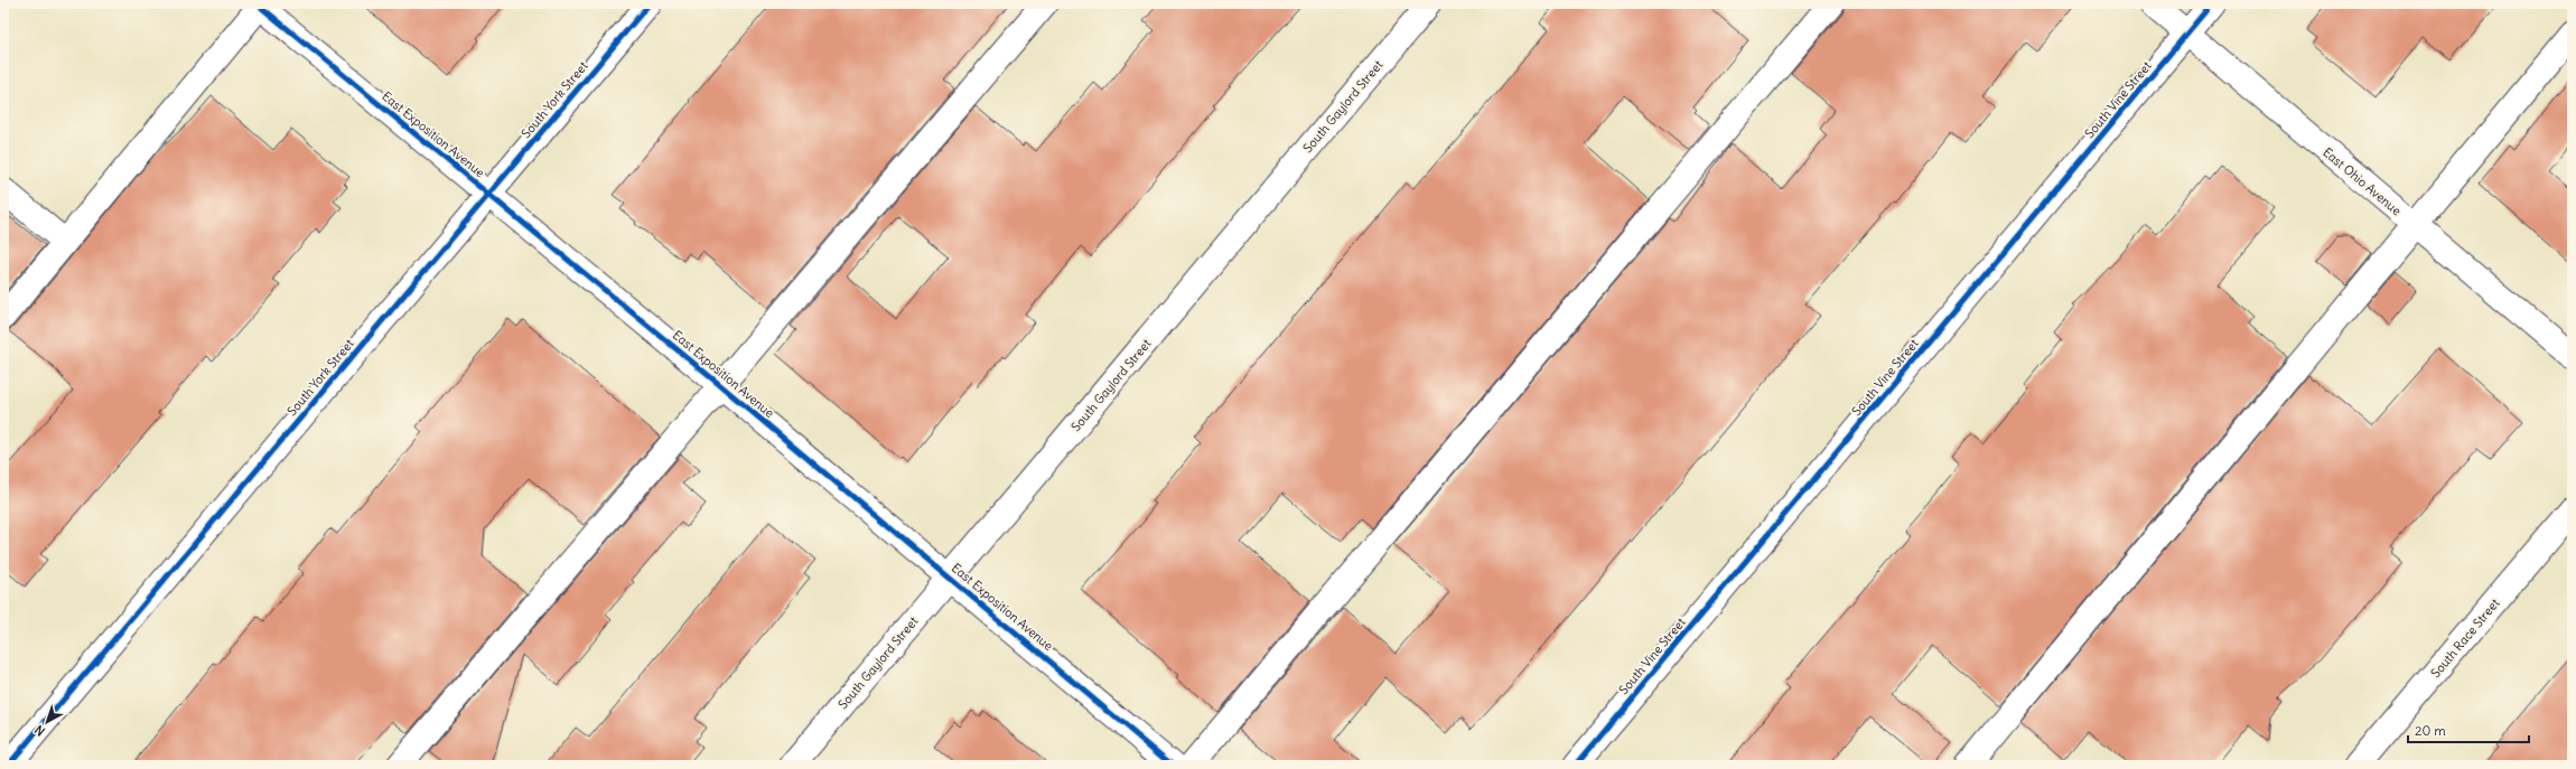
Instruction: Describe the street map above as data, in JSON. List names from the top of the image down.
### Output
{
  "streets": {
    "street": [
      "South York Street",
      "South Vine Street",
      "South Gaylord Street",
      "East Exposition Avenue",
      "East Ohio Avenue",
      "South Race Street"
    ]
  },
  "crossings": [
    ["South York Street", "East Exposition Avenue"],
    ["South Vine Street", "East Ohio Avenue"],
    ["South Gaylord Street", "East Exposition Avenue"]
  ],
  "scale_bar": "20 m",
  "north": "bottom left"
}
